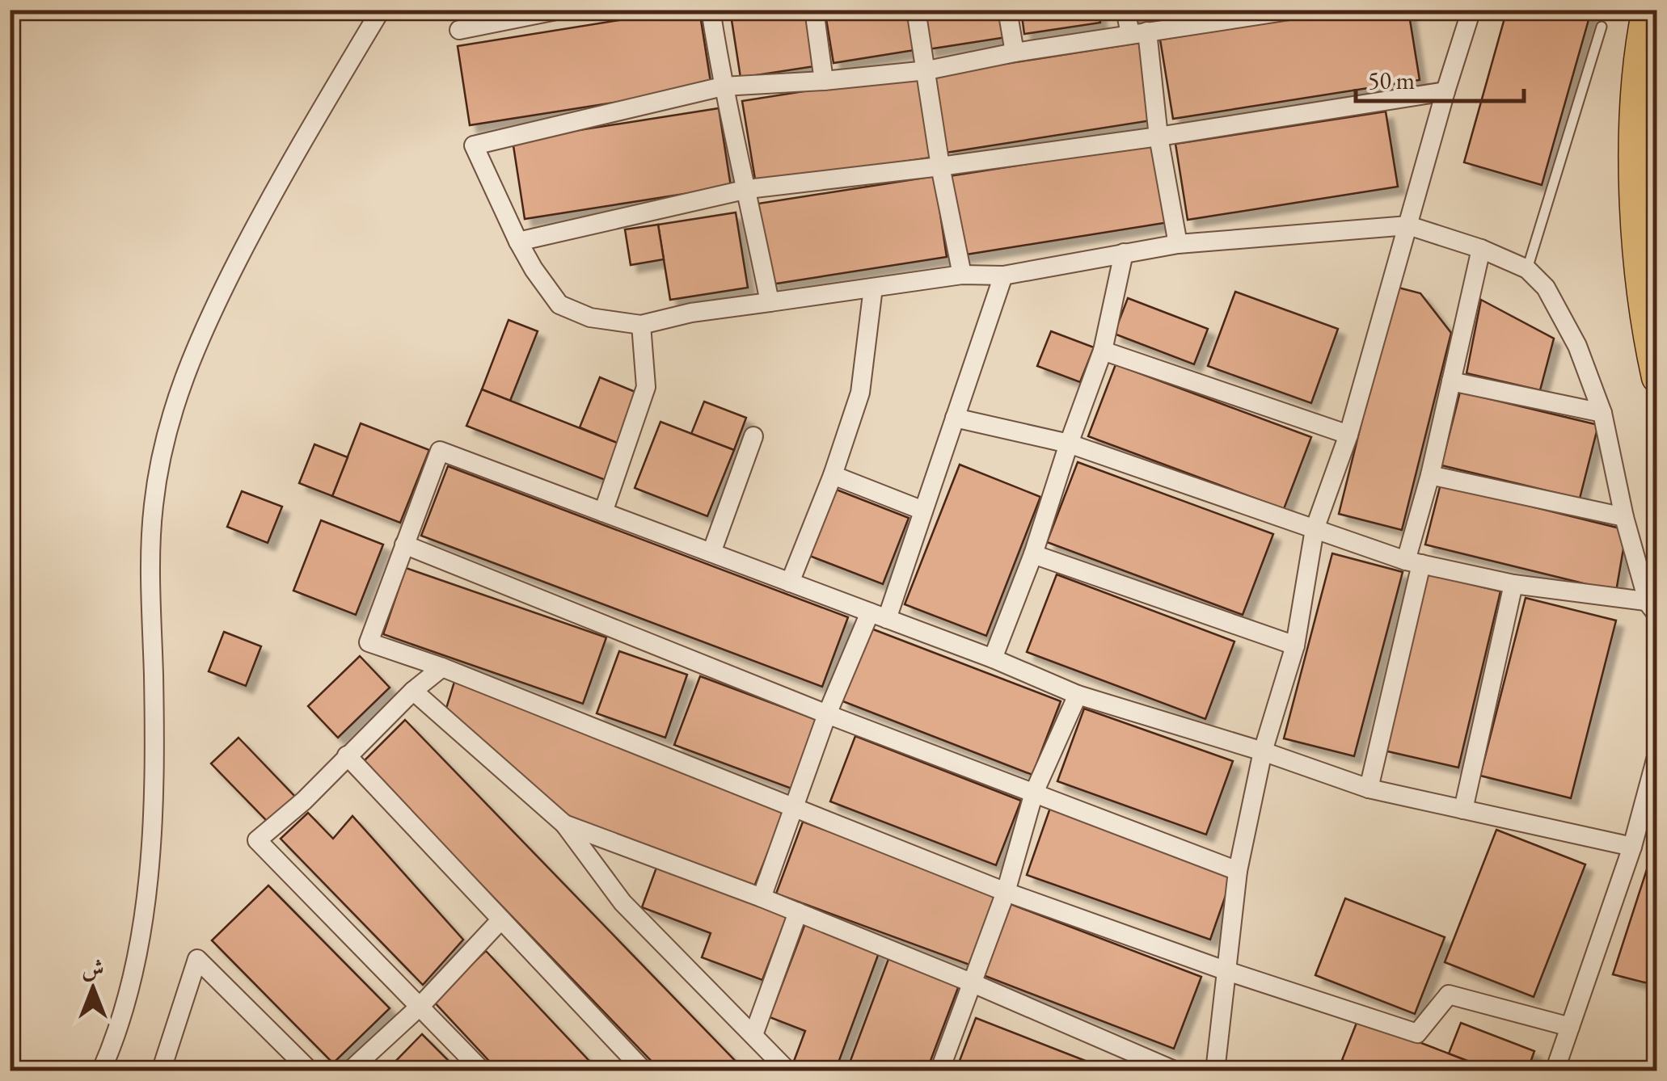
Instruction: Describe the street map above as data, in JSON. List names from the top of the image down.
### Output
{
  "scale_bar": "50 m",
  "north": "top"
}
